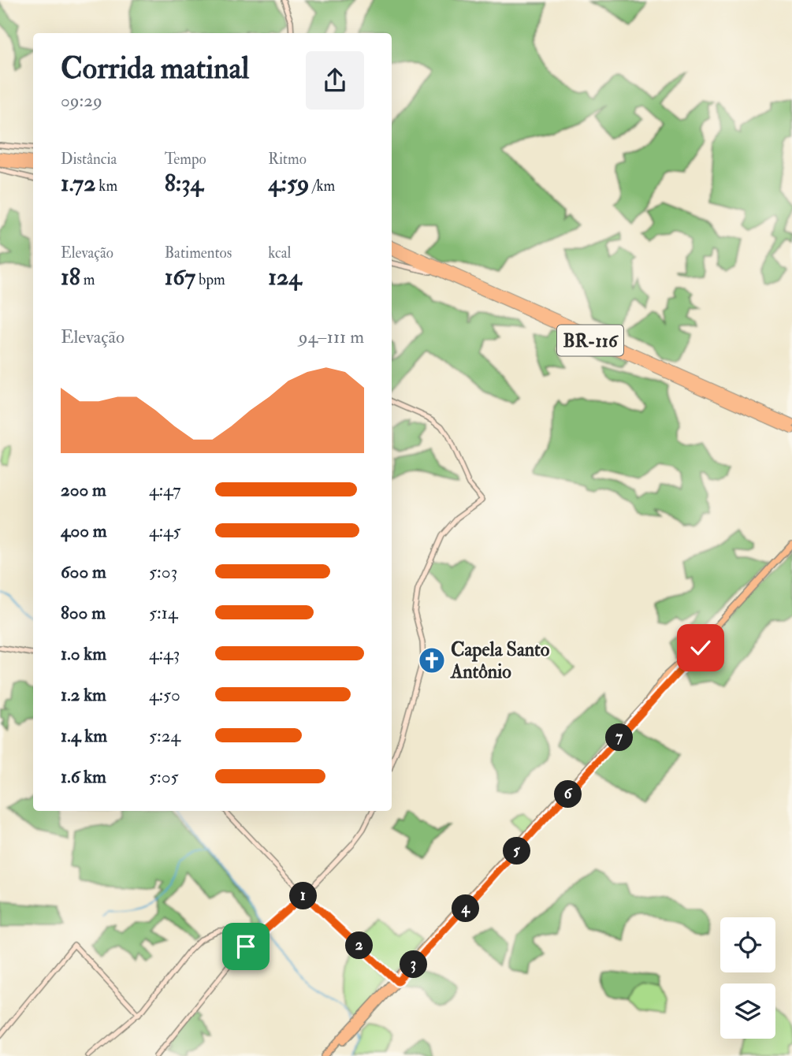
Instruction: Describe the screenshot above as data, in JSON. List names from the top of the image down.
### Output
{
  "streets": {
    "highway": ["BR-116"]
  },
  "places": {
    "church": ["Capela Santo Antônio"]
  },
  "page": {
    "heading": ["Corrida matinal", "09:29"],
    "stats": [
      ["Distância", "1.72 km"],
      ["Tempo", "8:34"],
      ["Ritmo", "4:59 /km"],
      ["Elevação", "18 m"],
      ["Batimentos", "167 bpm"],
      ["kcal", "124"]
    ],
    "chart": ["Elevação", "94–111 m"],
    "list": [
      {
        "name": "200 m",
        "note": "4:47"
      },
      {
        "name": "400 m",
        "note": "4:45"
      },
      {
        "name": "600 m",
        "note": "5:03"
      },
      {
        "name": "800 m",
        "note": "5:14"
      },
      {
        "name": "1.0 km",
        "note": "4:43"
      },
      {
        "name": "1.2 km",
        "note": "4:50"
      },
      {
        "name": "1.4 km",
        "note": "5:24"
      },
      {
        "name": "1.6 km",
        "note": "5:05"
      }
    ],
    "pins": [
      "7",
      "6",
      "5",
      "1",
      "4",
      "2",
      "3"
    ]
  }
}
